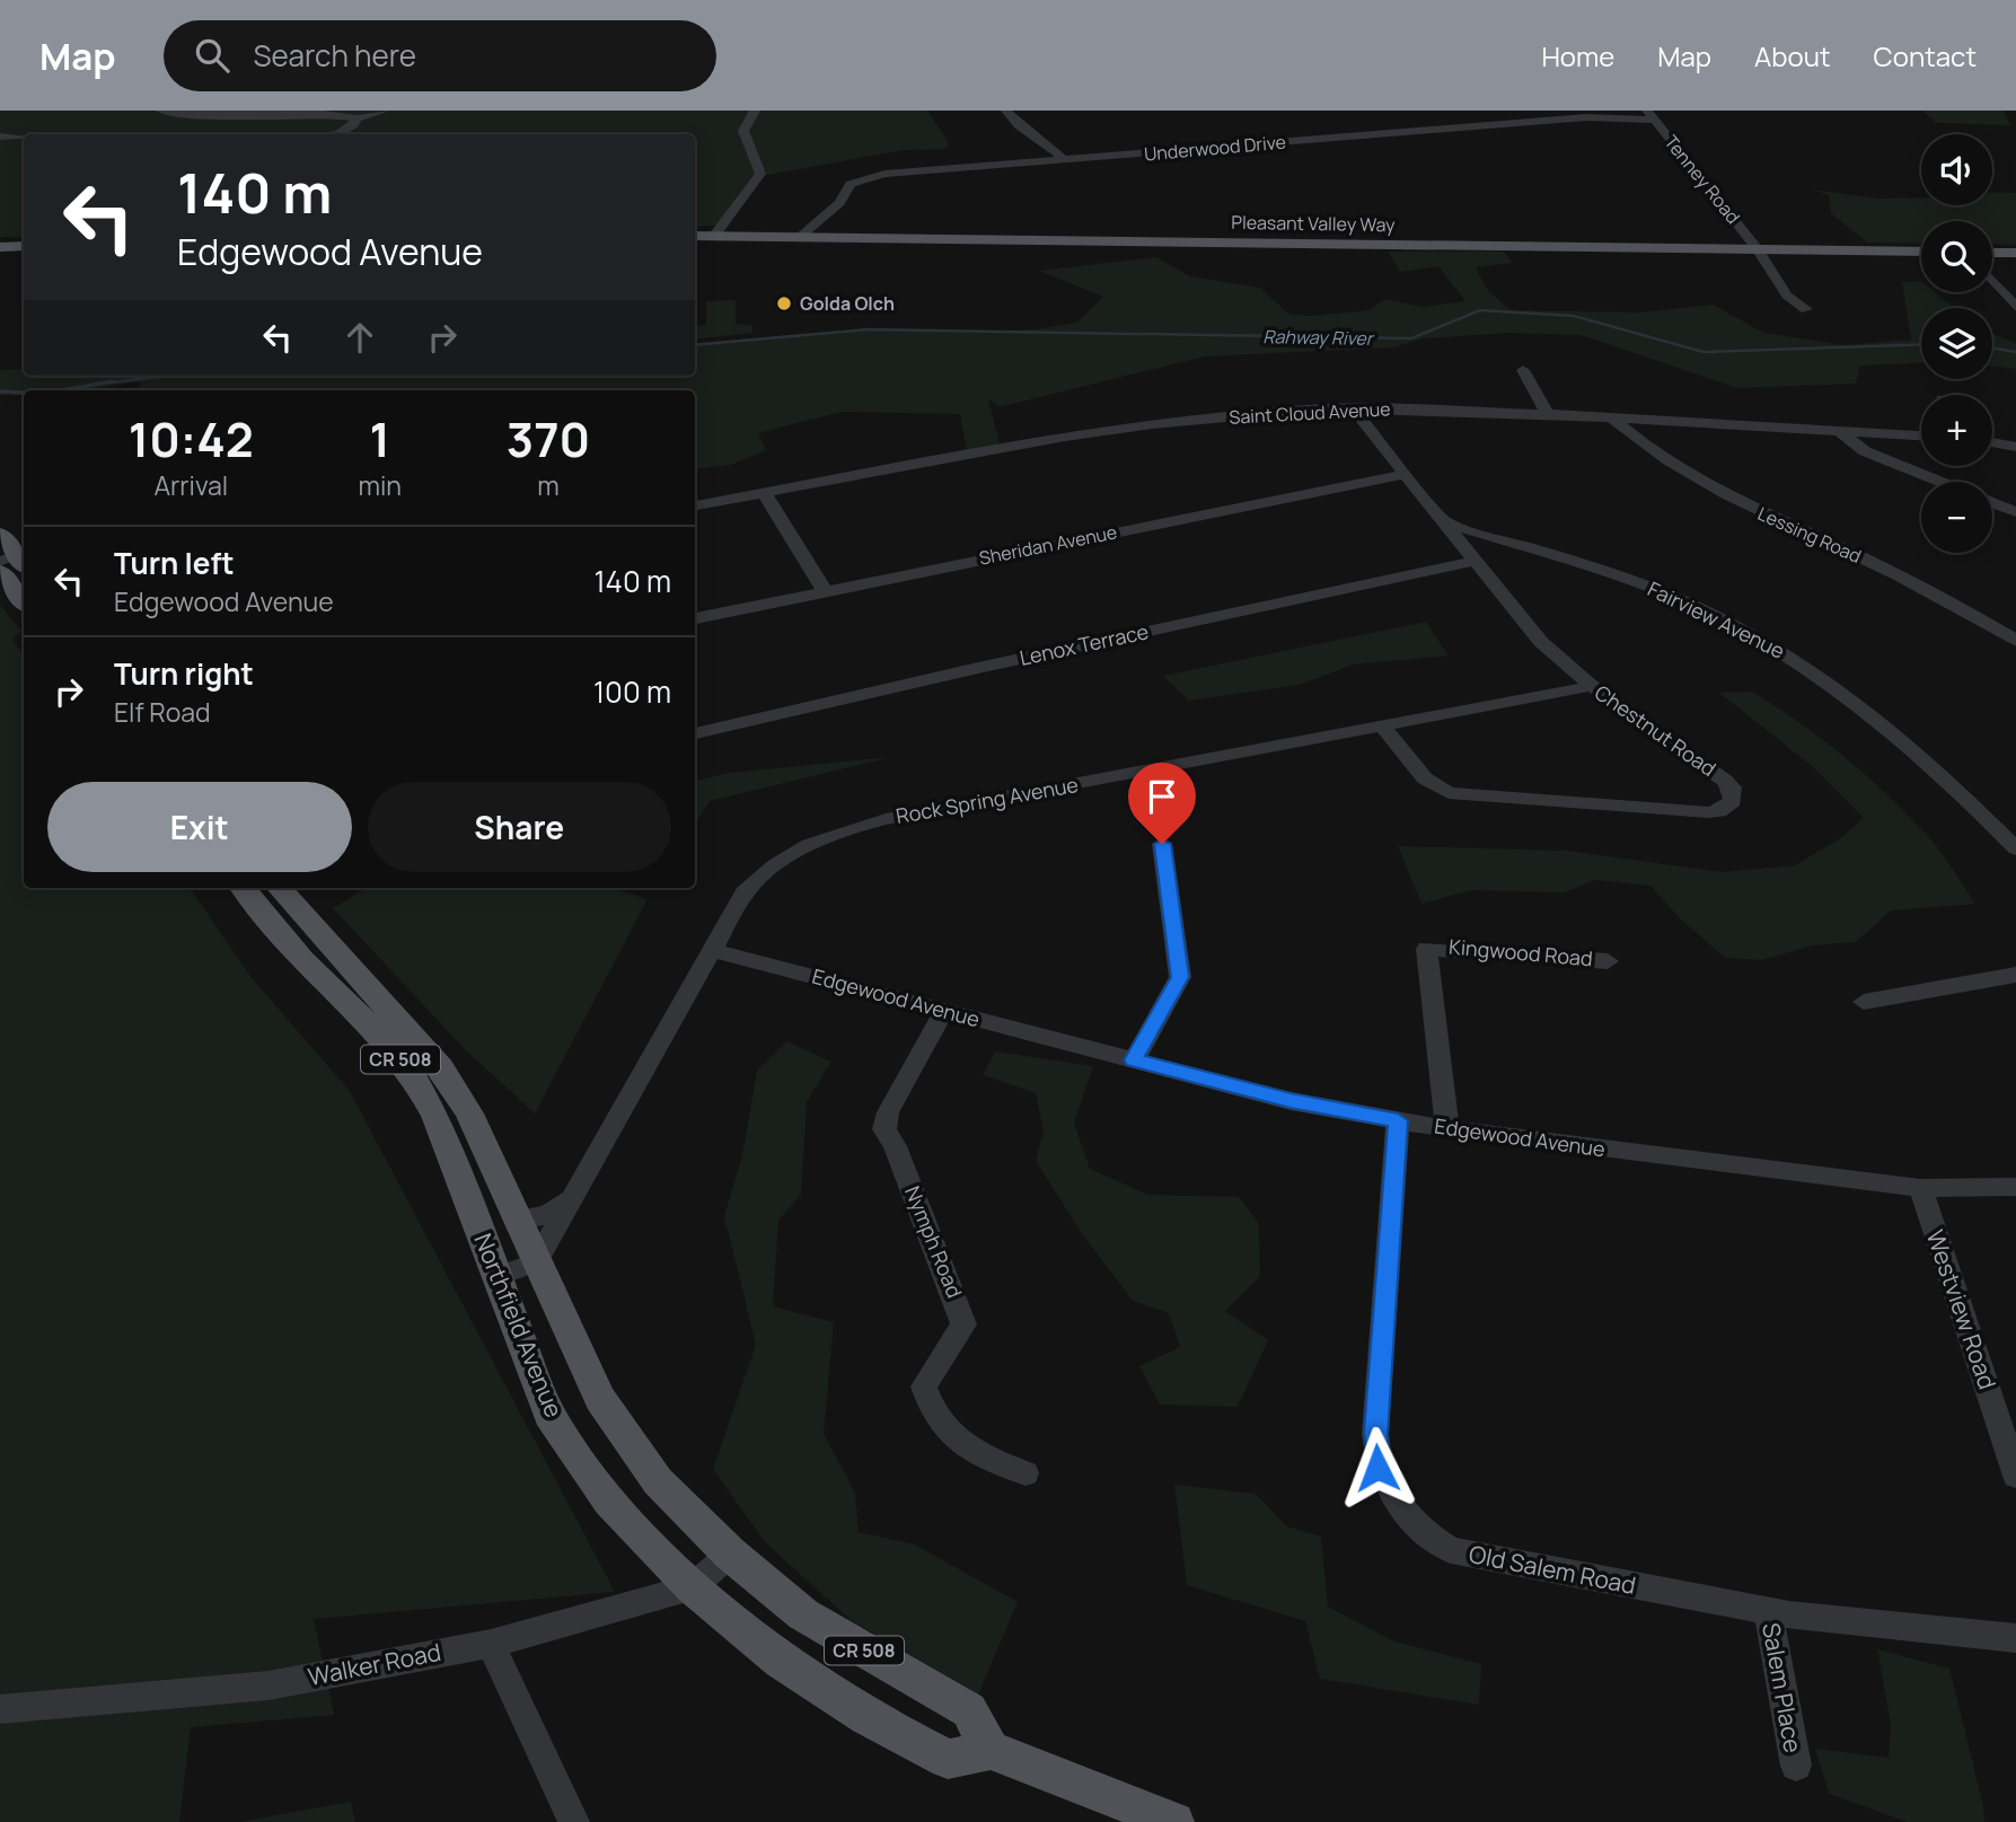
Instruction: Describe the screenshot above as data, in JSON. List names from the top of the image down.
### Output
{
  "streets": {
    "main road": ["Pleasant Valley Way", "CR 508", "Northfield Avenue"],
    "street": [
      "Underwood Drive",
      "Tenney Road",
      "Saint Cloud Avenue",
      "Lessing Road",
      "Sheridan Avenue",
      "Fairview Avenue",
      "Lenox Terrace",
      "Chestnut Road",
      "Rock Spring Avenue",
      "Kingwood Road",
      "Edgewood Avenue",
      "Nymph Road",
      "Westview Road",
      "Old Salem Road",
      "Walker Road",
      "Salem Place"
    ]
  },
  "crossings": [
    ["Underwood Drive", "Tenney Road"],
    ["Underwood Drive", "Pleasant Valley Way"],
    ["Tenney Road", "Pleasant Valley Way"],
    ["Saint Cloud Avenue", "Lessing Road"],
    ["Saint Cloud Avenue", "Chestnut Road"],
    ["Sheridan Avenue", "Chestnut Road"],
    ["Fairview Avenue", "Chestnut Road"],
    ["Lenox Terrace", "Chestnut Road"],
    ["Chestnut Road", "Rock Spring Avenue"],
    ["Rock Spring Avenue", "Edgewood Avenue"],
    ["Rock Spring Avenue", "Northfield Avenue"],
    ["Kingwood Road", "Edgewood Avenue"],
    ["Edgewood Avenue", "Nymph Road"],
    ["Edgewood Avenue", "Westview Road"],
    ["Edgewood Avenue", "Old Salem Road"],
    ["Northfield Avenue", "Walker Road"],
    ["Old Salem Road", "Salem Place"]
  ],
  "water": ["Rahway River"],
  "places": ["Golda Olch"],
  "page": {
    "header": "Map",
    "search": "Search here",
    "nav": [
      "Home",
      "Map",
      "About",
      "Contact"
    ],
    "map_buttons": ["+", "−"],
    "turn": ["140 m", "Edgewood Avenue"],
    "eta": [
      "10:42",
      "Arrival",
      "1",
      "min",
      "370",
      "m"
    ],
    "list": [
      {
        "name": "Turn left",
        "note": "Edgewood Avenue",
        "value": "140 m"
      },
      {
        "name": "Turn right",
        "note": "Elf Road",
        "value": "100 m"
      }
    ],
    "buttons": ["Exit", "Share"]
  }
}
